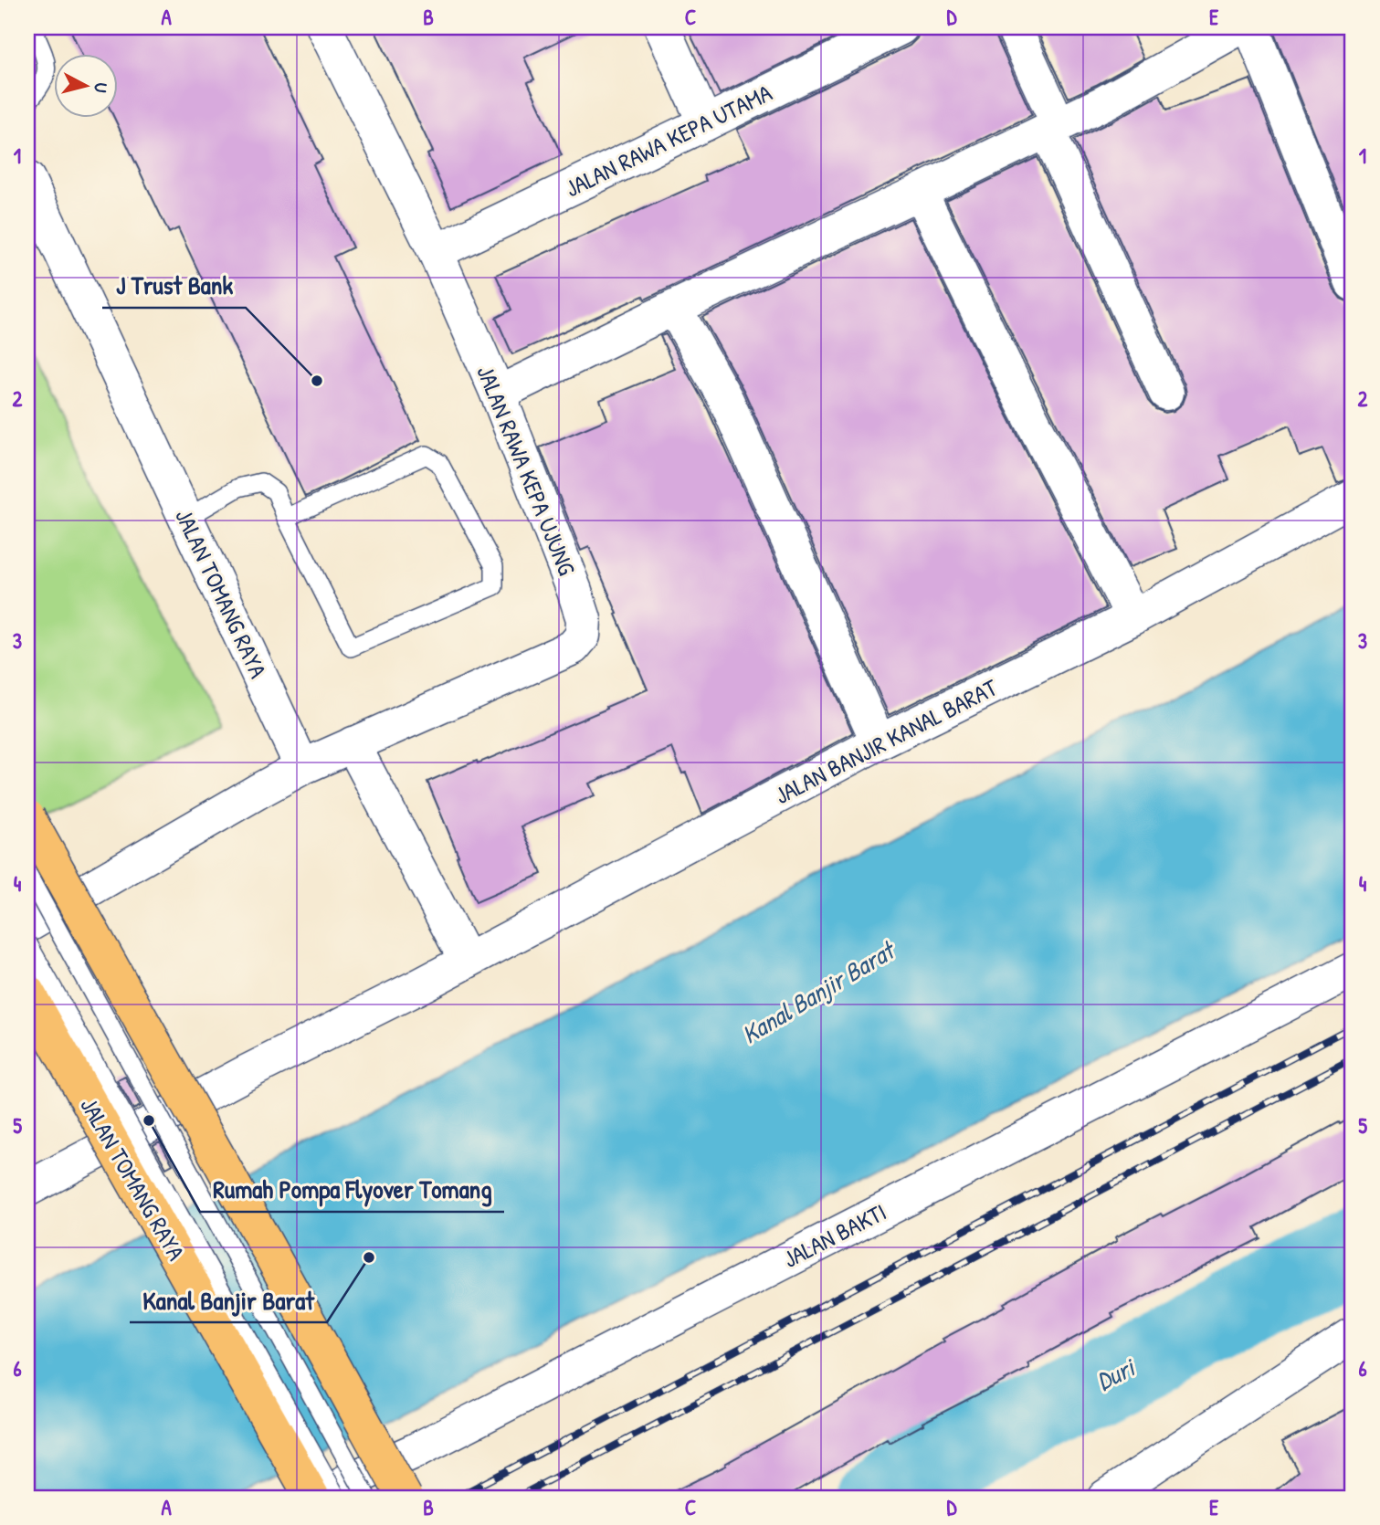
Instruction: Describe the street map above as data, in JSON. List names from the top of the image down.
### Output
{
  "streets": {
    "main road": ["JALAN TOMANG RAYA"],
    "street": [
      "JALAN RAWA KEPA UTAMA",
      "JALAN RAWA KEPA UJUNG",
      "JALAN BANJIR KANAL BARAT",
      "JALAN BAKTI"
    ]
  },
  "crossings": [
    ["JALAN RAWA KEPA UTAMA", "JALAN RAWA KEPA UJUNG"],
    ["JALAN RAWA KEPA UJUNG", "JALAN TOMANG RAYA"],
    ["JALAN TOMANG RAYA", "JALAN BAKTI"]
  ],
  "water": ["Kanal Banjir Barat", "Duri"],
  "places": ["J Trust Bank", "Rumah Pompa Flyover Tomang", "Kanal Banjir Barat"],
  "north": "right",
  "grid": {
    "columns": [
      "A",
      "B",
      "C",
      "D",
      "E"
    ],
    "rows": [
      "1",
      "2",
      "3",
      "4",
      "5",
      "6"
    ]
  }
}
